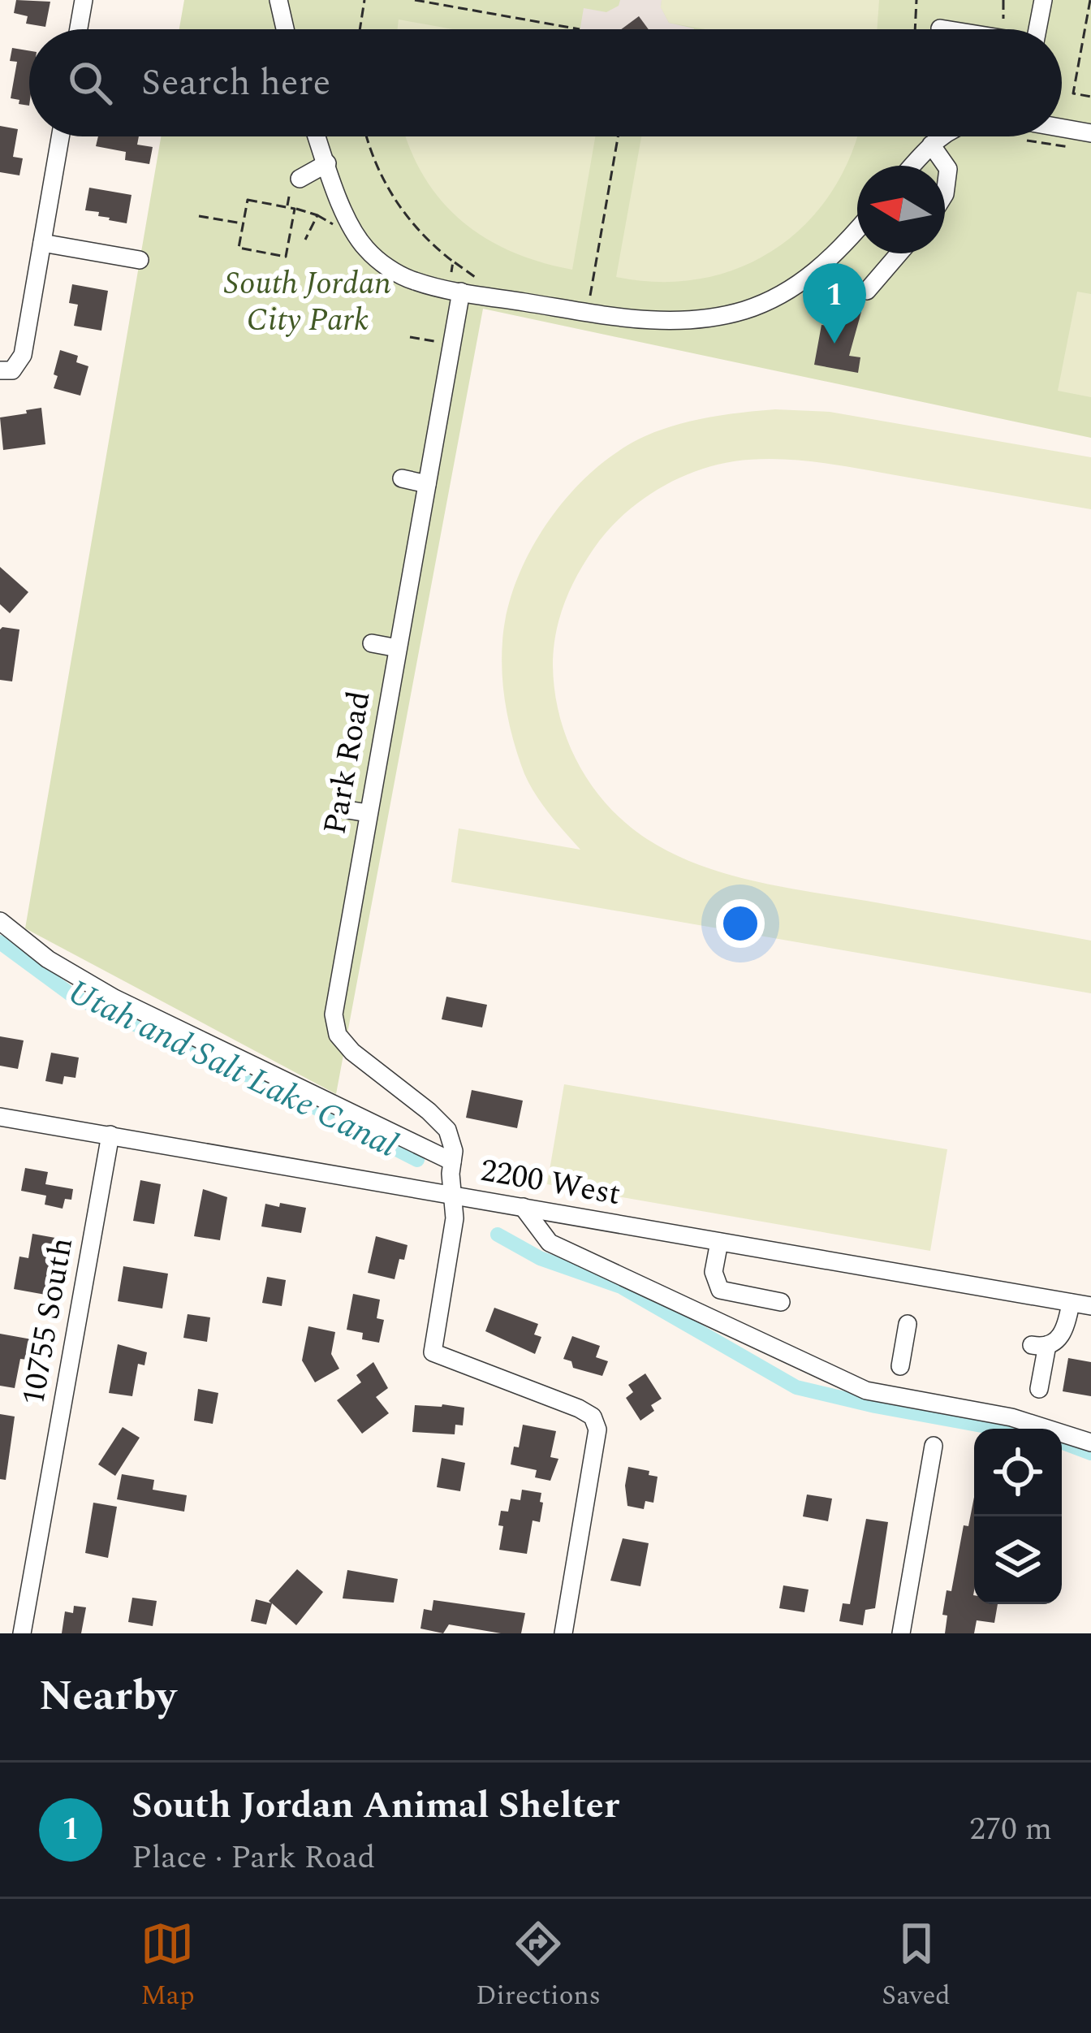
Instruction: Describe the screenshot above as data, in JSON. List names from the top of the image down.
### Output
{
  "streets": {
    "street": ["Park Road", "2200 West", "10755 South"]
  },
  "crossings": [
    ["Park Road", "2200 West"],
    ["2200 West", "10755 South"]
  ],
  "water": ["Utah and Salt Lake Canal"],
  "parks": ["South Jordan City Park"],
  "north": "left",
  "page": {
    "search": "Search here",
    "pins": "1",
    "heading": "Nearby",
    "list": [
      {
        "mark": "1",
        "name": "South Jordan Animal Shelter",
        "note": "Place · Park Road",
        "value": "270 m"
      }
    ],
    "nav": ["Map", "Directions", "Saved"]
  }
}
